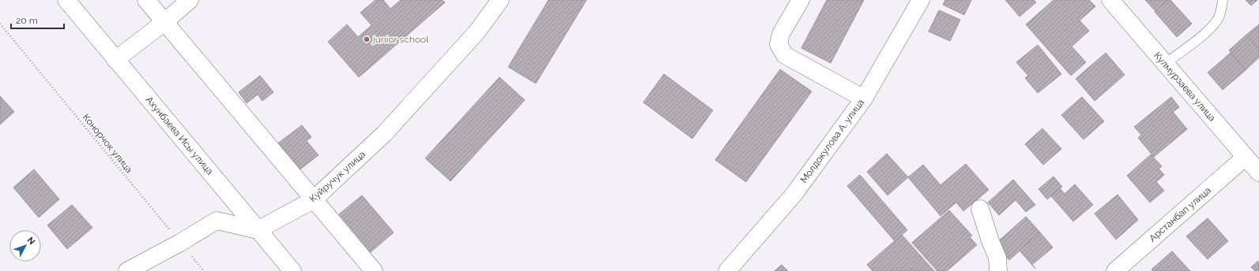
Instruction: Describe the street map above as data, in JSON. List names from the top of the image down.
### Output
{
  "streets": {
    "street": [
      "Кулмурзаева улица",
      "Ахунбаева Исы улица",
      "Молдокулова А. улица",
      "Куйручук улица",
      "Арстанбап улица"
    ],
    "path": ["Конорчок улица"]
  },
  "crossings": [
    ["Кулмурзаева улица", "Арстанбап улица"],
    ["Ахунбаева Исы улица", "Куйручук улица"]
  ],
  "places": ["junior school"],
  "scale_bar": "20 m",
  "north": "top right"
}
